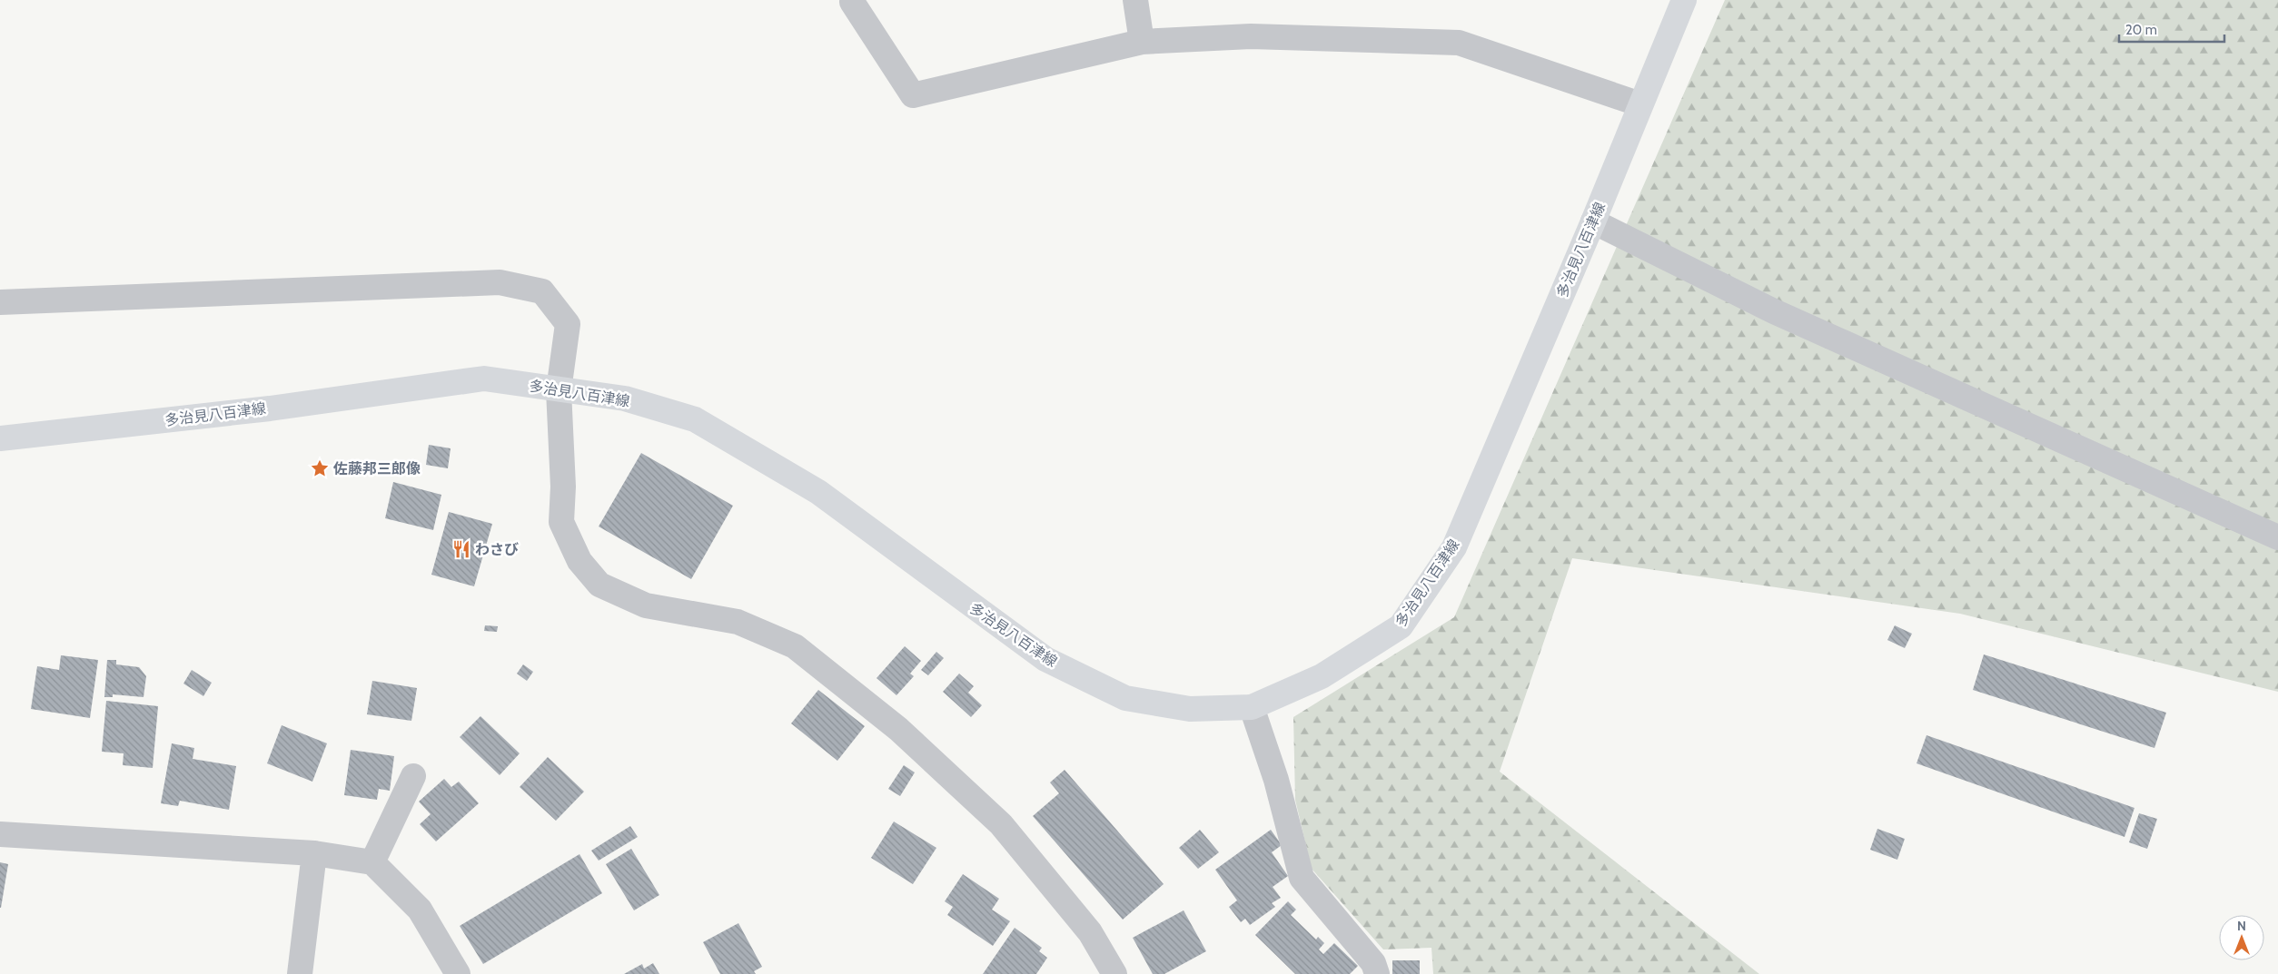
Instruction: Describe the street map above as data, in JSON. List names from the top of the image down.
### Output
{
  "streets": {
    "main road": ["多治見八百津線"]
  },
  "places": {
    "place": ["佐藤邦三郎像"],
    "restaurant": ["わさび"]
  },
  "scale_bar": "20 m",
  "north": "top"
}
